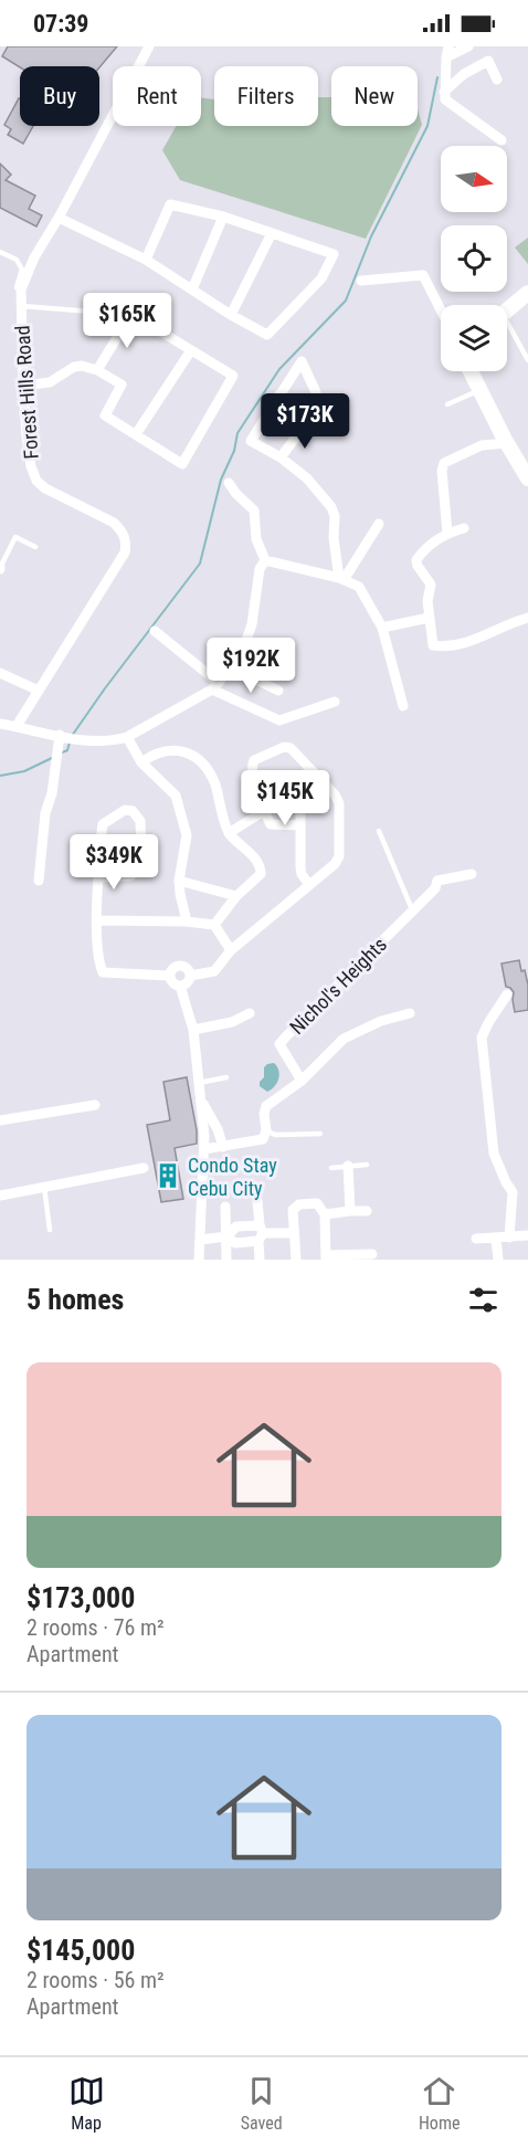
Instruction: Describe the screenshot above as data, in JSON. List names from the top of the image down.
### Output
{
  "streets": {
    "street": ["Forest Hills Road", "Nichol's Heights"]
  },
  "places": {
    "building": ["Condo Stay Cebu City"]
  },
  "north": "right",
  "page": {
    "status": "07:39",
    "chip": [
      "Buy",
      "Rent",
      "Filters",
      "New"
    ],
    "price": [
      "$165K",
      "$173K",
      "$192K",
      "$145K",
      "$349K"
    ],
    "heading": "5 homes",
    "list": [
      {
        "name": "$173,000",
        "note": "2 rooms · 76 m² · Apartment"
      },
      {
        "name": "$145,000",
        "note": "2 rooms · 56 m² · Apartment"
      }
    ],
    "tabs": ["Map", "Saved", "Home"]
  }
}
